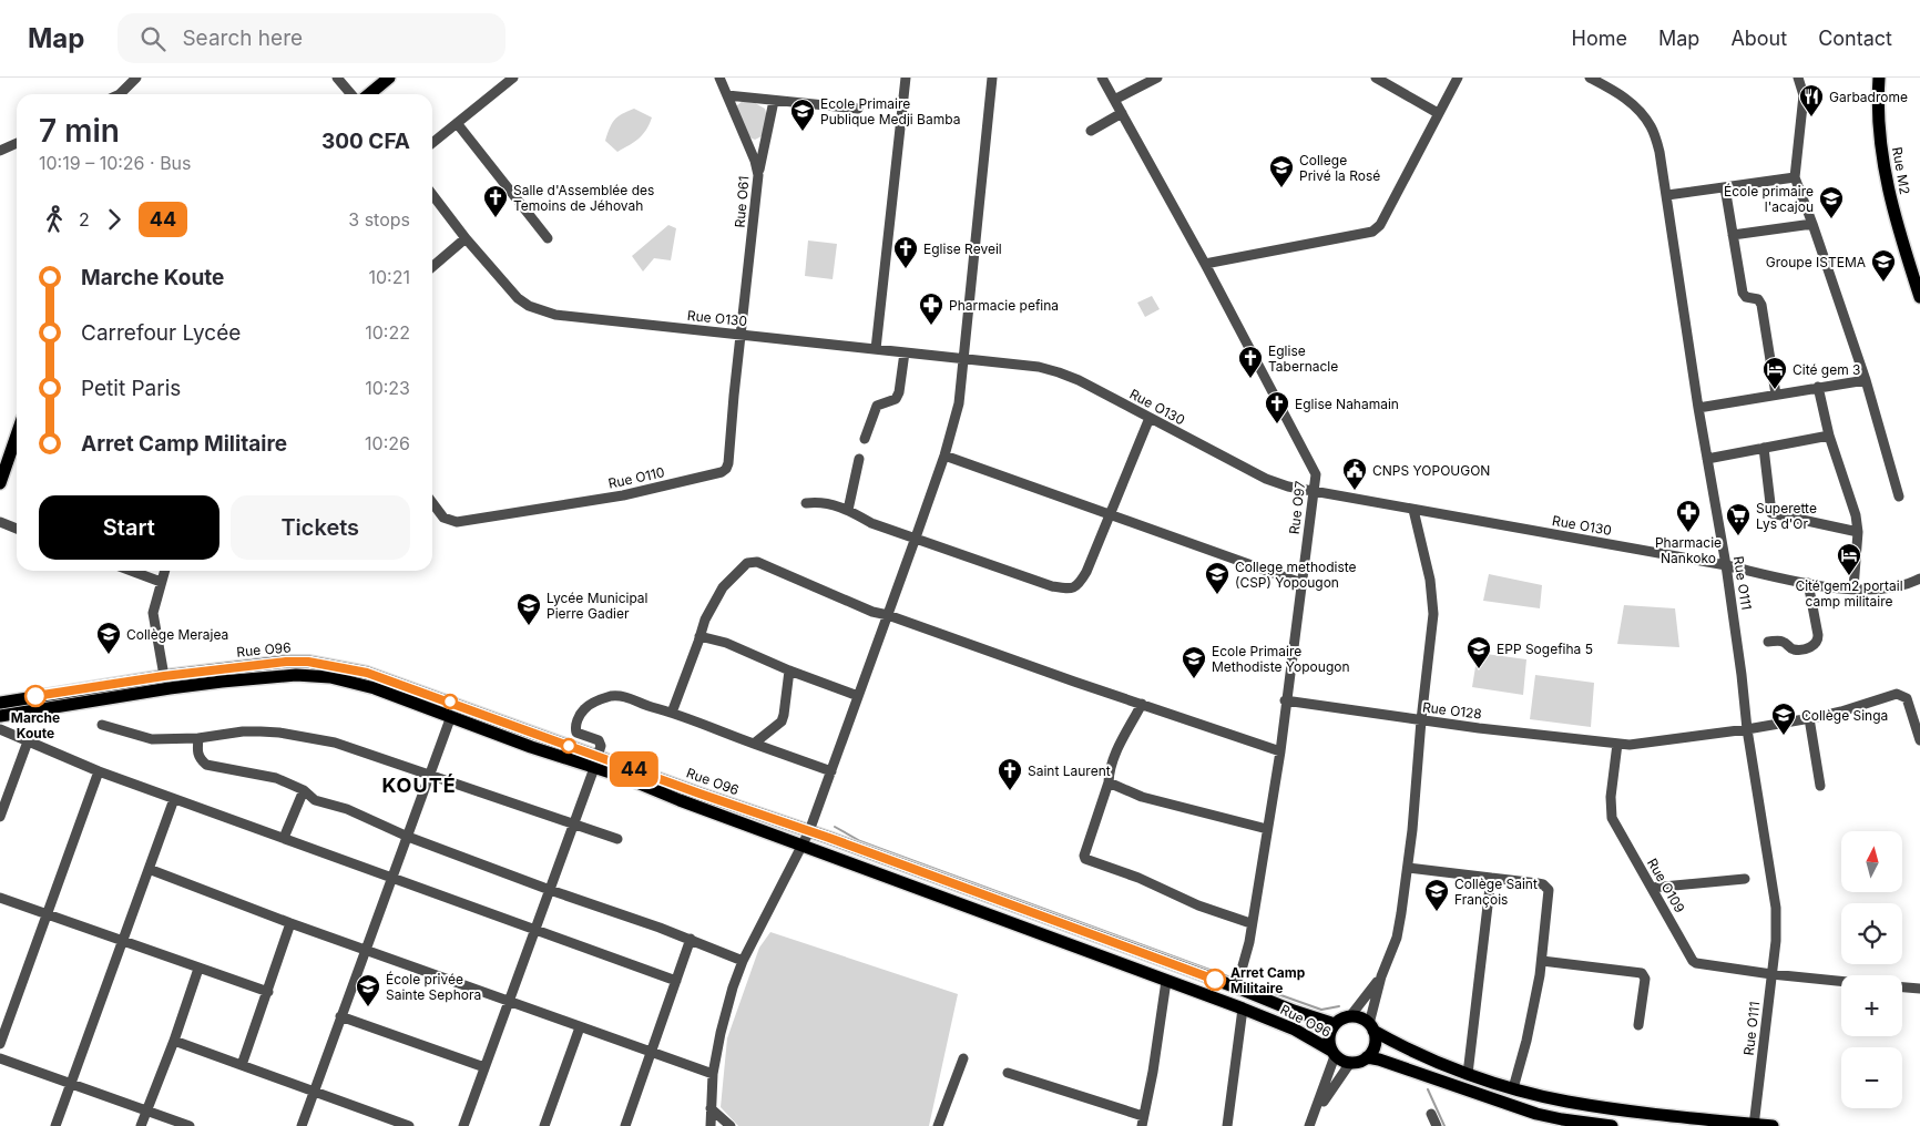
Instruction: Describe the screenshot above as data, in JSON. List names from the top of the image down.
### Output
{
  "streets": {
    "main road": ["Rue M2", "Rue O96"],
    "street": [
      "Rue O61",
      "Rue O130",
      "Rue O110",
      "Rue O97",
      "Rue O111",
      "Rue O128",
      "Rue O109"
    ]
  },
  "crossings": [
    ["Rue O61", "Rue O130"],
    ["Rue O61", "Rue O110"],
    ["Rue O130", "Rue O110"],
    ["Rue O130", "Rue O97"],
    ["Rue O130", "Rue O111"],
    ["Rue O97", "Rue O96"],
    ["Rue O97", "Rue O128"],
    ["Rue O111", "Rue O128"],
    ["Rue O111", "Rue O109"],
    ["Rue O128", "Rue O109"]
  ],
  "districts": ["KOUTÉ"],
  "places": {
    "restaurant": ["Garbadrome"],
    "school or university": [
      "Ecole Primaire Publique Medji Bamba",
      "College Privé la Rosé",
      "École primaire l'acajou",
      "Groupe ISTEMA",
      "College methodiste (CSP) Yopougon",
      "Lycée Municipal Pierre Gadier",
      "Collège Merajea",
      "EPP Sogefiha 5",
      "Ecole Primaire Methodiste Yopougon",
      "Collège Singa",
      "Collège Saint François",
      "École privée Sainte Sephora"
    ],
    "church": [
      "Salle d'Assemblée des Temoins de Jéhovah",
      "Eglise Reveil",
      "Eglise Tabernacle",
      "Eglise Nahamain",
      "Saint Laurent"
    ],
    "pharmacy": ["Pharmacie pefina", "Pharmacie Nankoko"],
    "hotel": ["Cité gem 3", "Cité gem2 portail camp militaire"],
    "public building": ["CNPS YOPOUGON"],
    "supermarket": ["Superette Lys d'Or"],
    "other": ["Marche Koute", "Arret Camp Militaire"]
  },
  "lines": ["bus line 44"],
  "north": "top",
  "page": {
    "header": "Map",
    "search": "Search here",
    "nav": [
      "Home",
      "Map",
      "About",
      "Contact"
    ],
    "on_map": "44",
    "heading": ["7 min", "10:19 – 10:26 · Bus", "300 CFA"],
    "legs": ["2", "44", "3 stops"],
    "list": [
      {
        "name": "Marche Koute",
        "value": "10:21"
      },
      {
        "name": "Carrefour Lycée",
        "value": "10:22"
      },
      {
        "name": "Petit Paris",
        "value": "10:23"
      },
      {
        "name": "Arret Camp Militaire",
        "value": "10:26"
      }
    ],
    "buttons": ["Start", "Tickets"],
    "map_buttons": ["+", "−"]
  }
}
